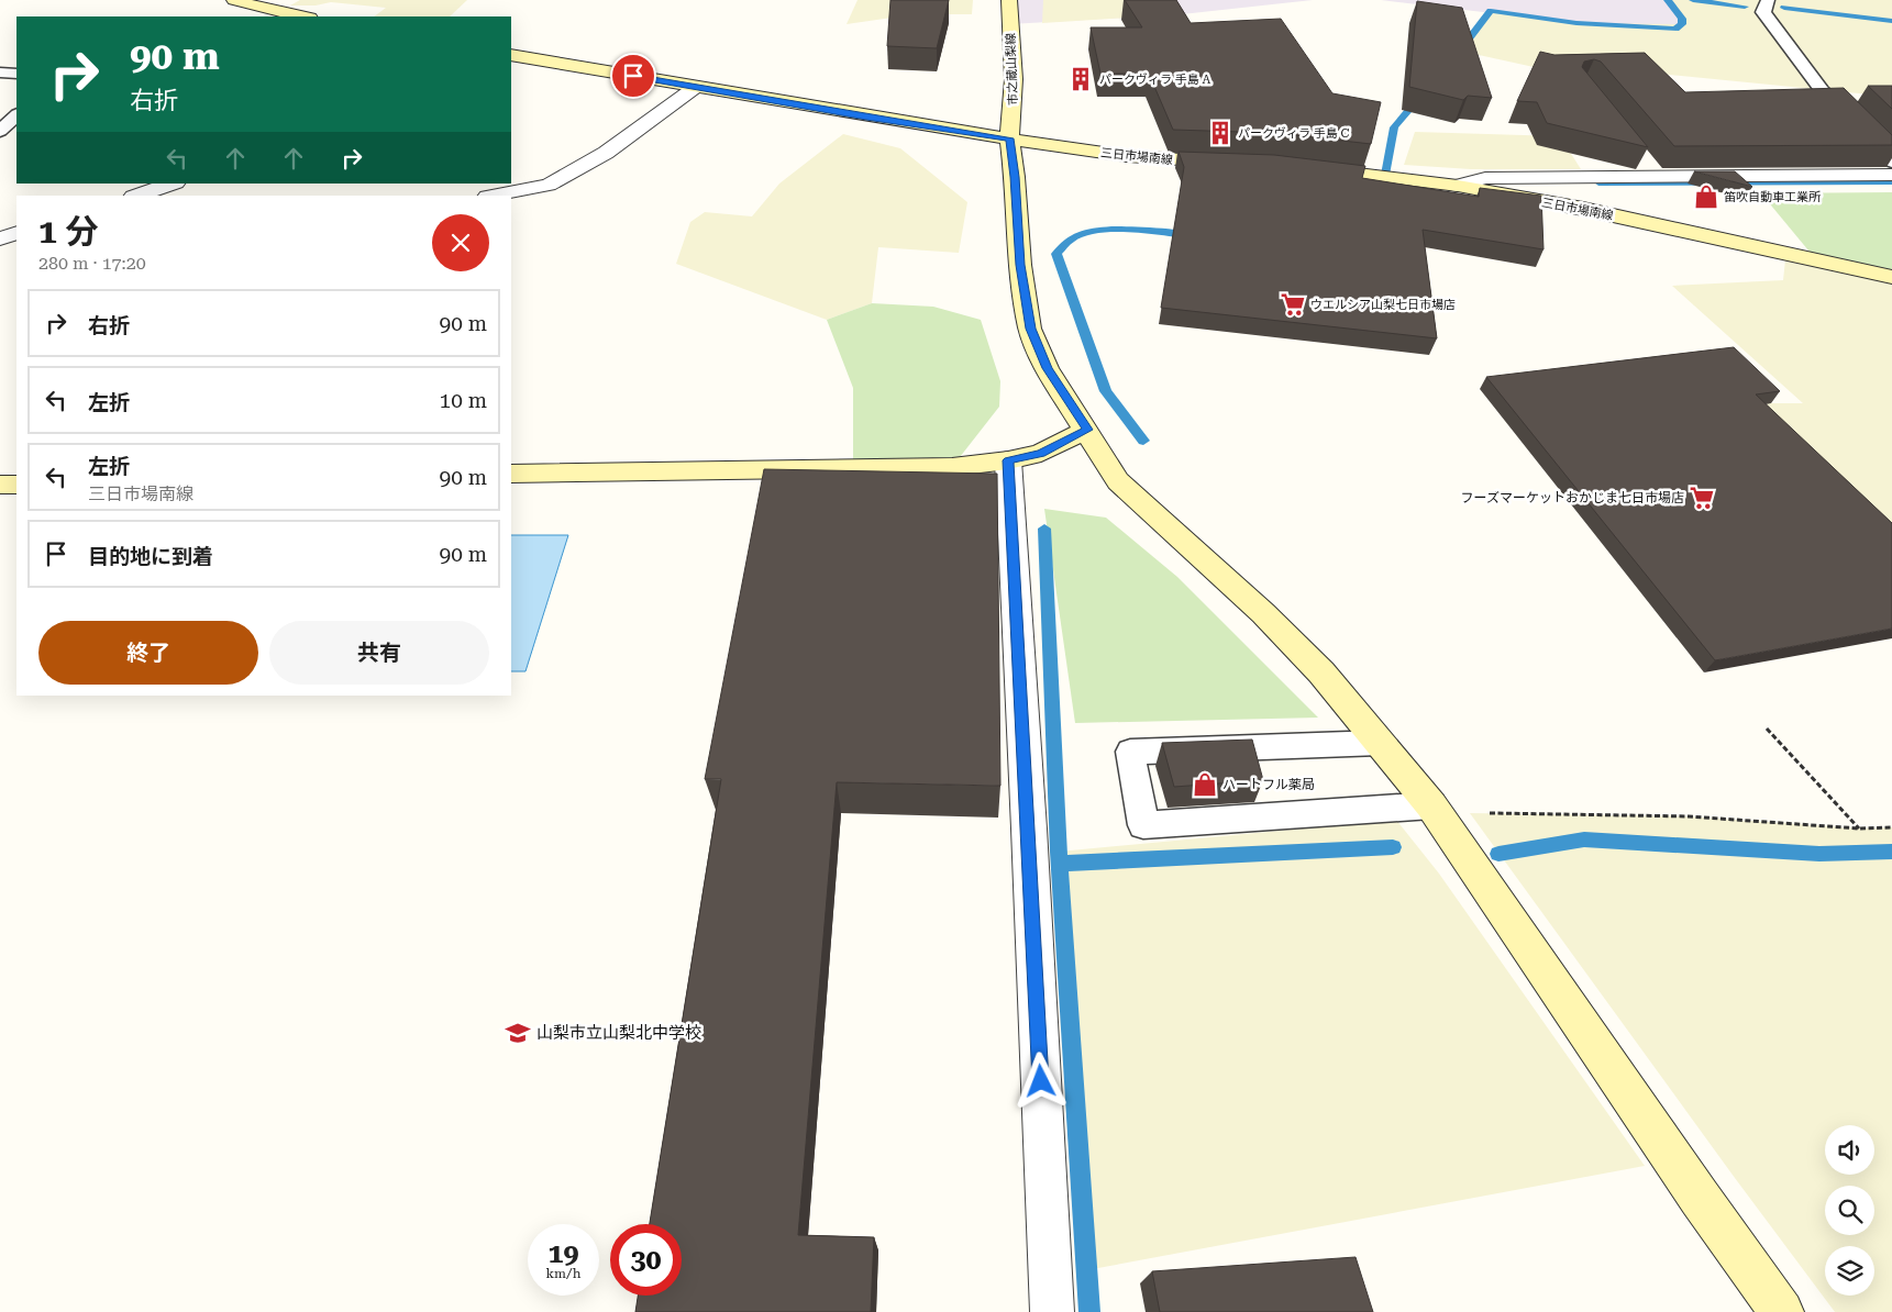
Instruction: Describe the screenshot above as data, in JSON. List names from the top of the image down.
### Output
{
  "streets": {
    "main road": ["市之蔵山梨線", "三日市場南線"]
  },
  "crossings": [
    ["市之蔵山梨線", "三日市場南線"]
  ],
  "places": {
    "building": ["パークヴィラ 手島 A", "パークヴィラ 手島 C"],
    "shop": ["笛吹自動車工業所", "ハートフル薬局"],
    "supermarket": ["ウエルシア山梨七日市場店", "フーズマーケットおかじま七日市場店"],
    "school or university": ["山梨市立山梨北中学校"]
  },
  "page": {
    "turn": ["90 m", "右折"],
    "heading": ["1 分", "280 m · 17:20"],
    "list": [
      {
        "name": "右折",
        "value": "90 m"
      },
      {
        "name": "左折",
        "value": "10 m"
      },
      {
        "name": "左折",
        "note": "三日市場南線",
        "value": "90 m"
      },
      {
        "name": "目的地に到着",
        "value": "90 m"
      }
    ],
    "buttons": ["終了", "共有"],
    "speed": "19 km/h",
    "limit": "30"
  }
}
